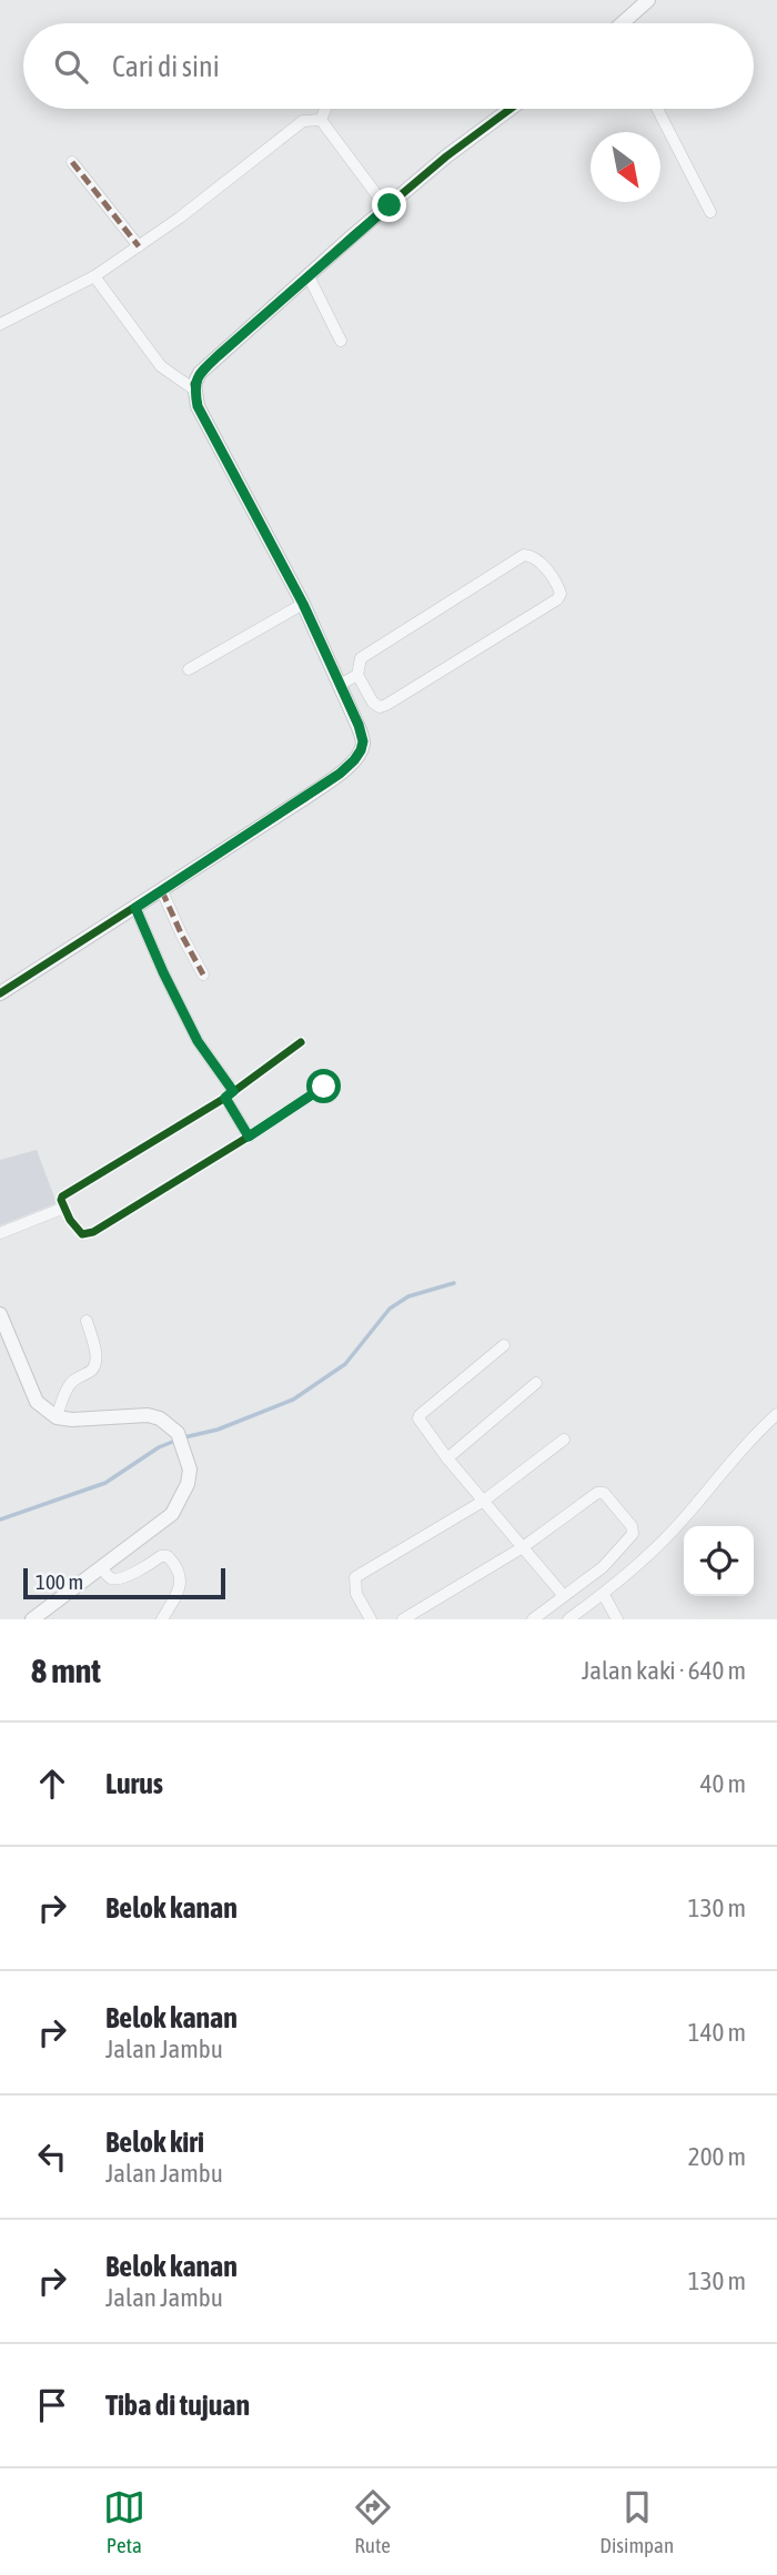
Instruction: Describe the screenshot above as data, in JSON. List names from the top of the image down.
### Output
{
  "scale_bar": "100 m",
  "north": "bottom right",
  "page": {
    "search": "Cari di sini",
    "scale": "100 m",
    "heading": ["8 mnt", "Jalan kaki · 640 m"],
    "list": [
      ["Lurus", "40 m"],
      ["Belok kanan", "130 m"],
      ["Belok kanan", "Jalan Jambu", "140 m"],
      ["Belok kiri", "Jalan Jambu", "200 m"],
      ["Belok kanan", "Jalan Jambu", "130 m"],
      "Tiba di tujuan"
    ],
    "nav": ["Peta", "Rute", "Disimpan"]
  }
}
